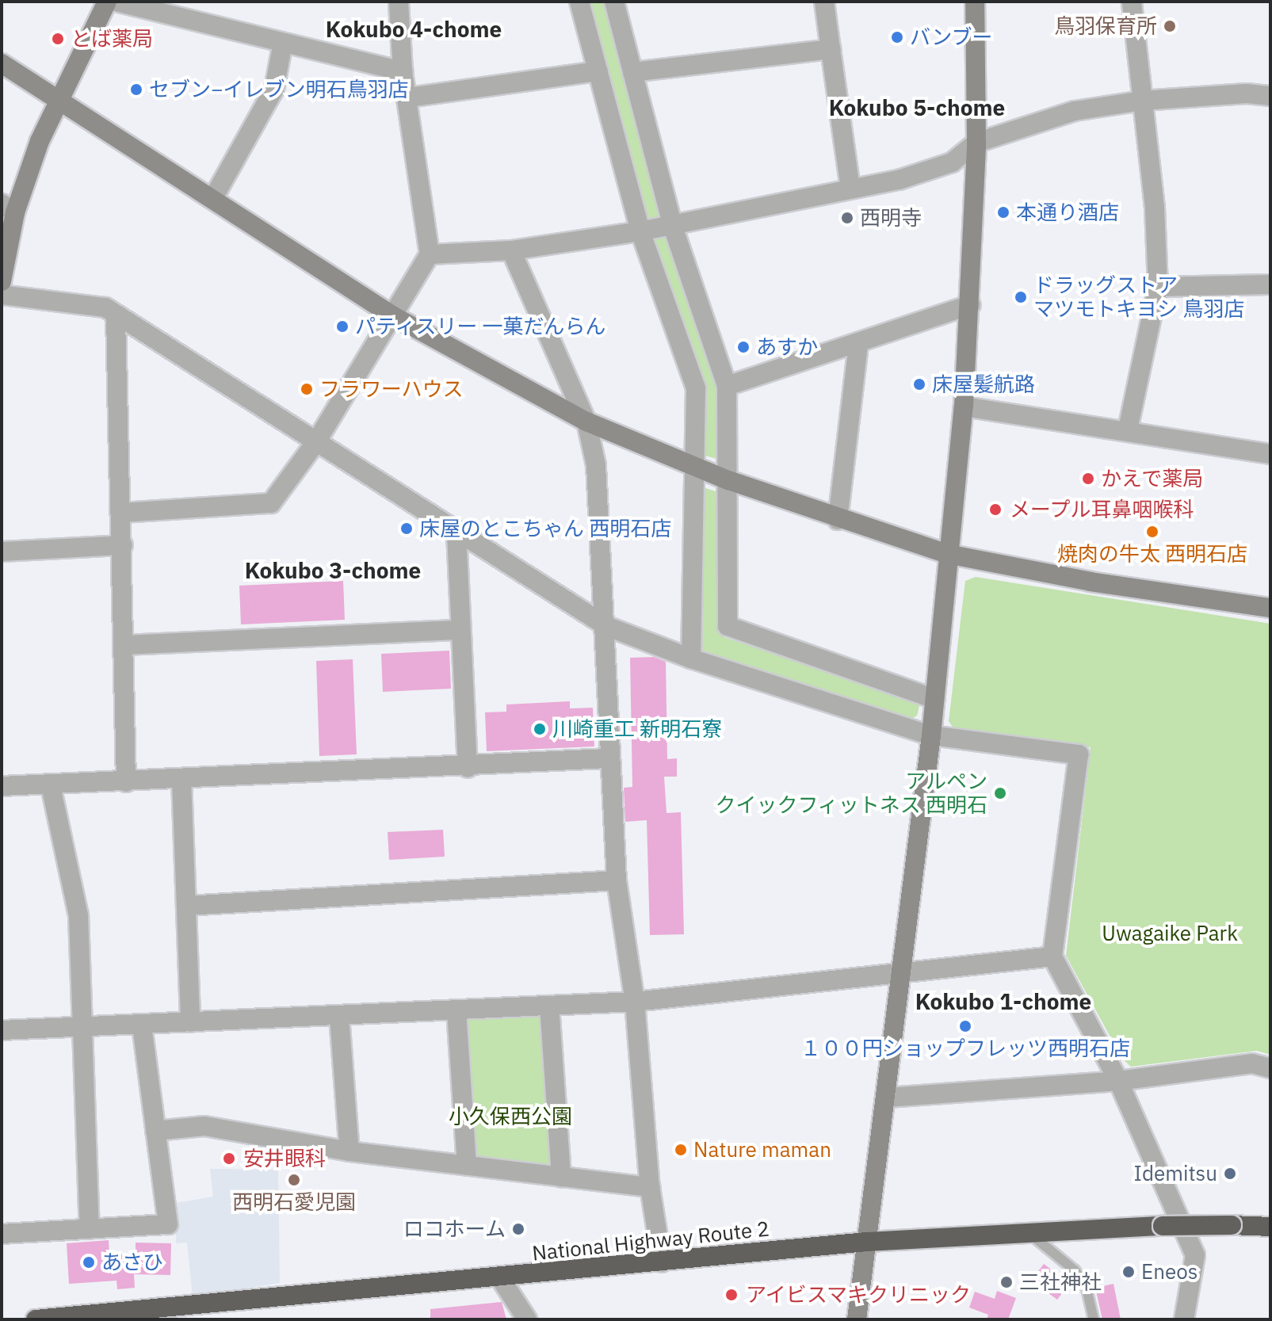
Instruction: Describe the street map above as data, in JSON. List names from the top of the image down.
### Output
{
  "streets": {
    "highway": ["National Highway Route 2"]
  },
  "districts": [
    "Kokubo 4-chome",
    "Kokubo 5-chome",
    "Kokubo 3-chome",
    "Kokubo 1-chome"
  ],
  "parks": ["Uwagaike Park", "小久保西公園"],
  "places": [
    "鳥羽保育所",
    "バンブー",
    "とば薬局",
    "セブン−イレブン明石鳥羽店",
    "本通り酒店",
    "西明寺",
    "ドラッグストア マツモトキヨシ 鳥羽店",
    "パティスリー 一菓だんらん",
    "あすか",
    "床屋髪航路",
    "フラワーハウス",
    "かえで薬局",
    "メープル耳鼻咽喉科",
    "床屋のとこちゃん 西明石店",
    "焼肉の牛太 西明石店",
    "川崎重工 新明石寮",
    "アルペン クイックフィットネス 西明石",
    "１００円ショップフレッツ西明石店",
    "Nature maman",
    "安井眼科",
    "Idemitsu",
    "西明石愛児園",
    "ロコホーム",
    "あさひ",
    "Eneos",
    "三社神社",
    "アイビスマキクリニック"
  ]
}
